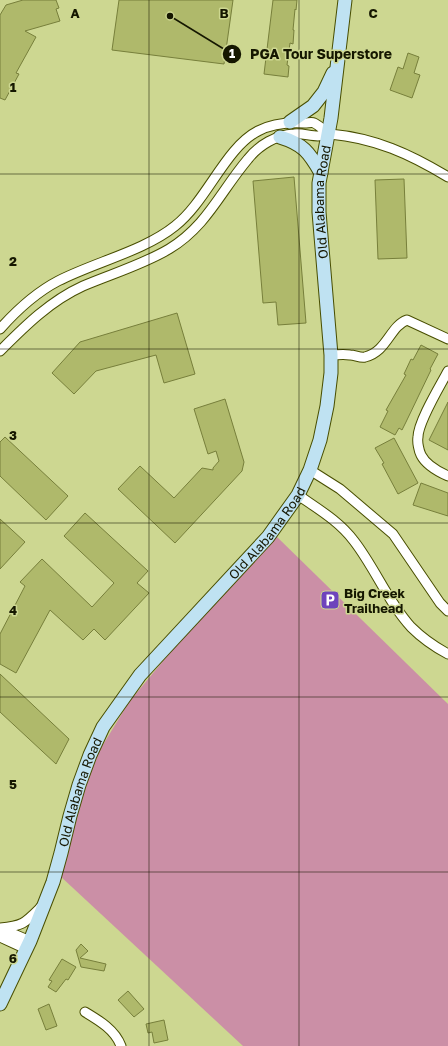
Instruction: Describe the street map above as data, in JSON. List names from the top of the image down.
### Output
{
  "streets": {
    "main road": ["Old Alabama Road"]
  },
  "places": {
    "other": ["PGA Tour Superstore"],
    "parking": ["Big Creek Trailhead"]
  },
  "grid": {
    "columns": ["A", "B", "C"],
    "rows": [
      "1",
      "2",
      "3",
      "4",
      "5",
      "6"
    ]
  }
}
